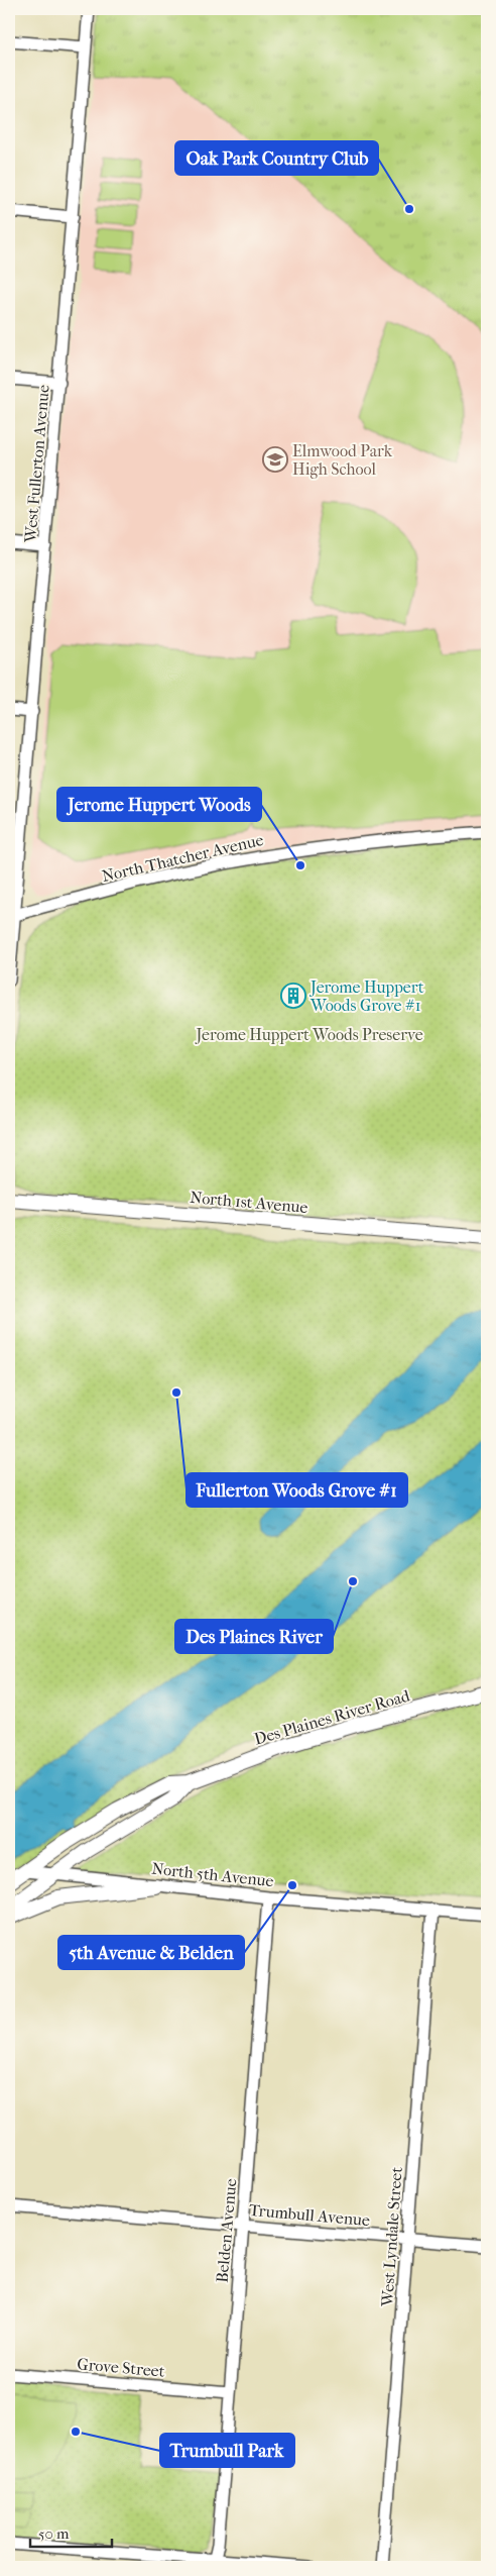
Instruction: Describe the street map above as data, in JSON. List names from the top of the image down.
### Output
{
  "streets": {
    "main road": ["North 1st Avenue", "Des Plaines River Road"],
    "street": [
      "West Fullerton Avenue",
      "North Thatcher Avenue",
      "North 5th Avenue",
      "Trumbull Avenue",
      "Belden Avenue",
      "West Lyndale Street",
      "Grove Street"
    ]
  },
  "crossings": [
    ["West Fullerton Avenue", "North Thatcher Avenue"],
    ["Des Plaines River Road", "North 5th Avenue"],
    ["North 5th Avenue", "Belden Avenue"],
    ["North 5th Avenue", "West Lyndale Street"],
    ["Trumbull Avenue", "Belden Avenue"],
    ["Trumbull Avenue", "West Lyndale Street"],
    ["Belden Avenue", "Grove Street"]
  ],
  "parks": ["Jerome Huppert Woods Preserve"],
  "places": {
    "other": [
      "Oak Park Country Club",
      "Jerome Huppert Woods",
      "Fullerton Woods Grove #1",
      "Des Plaines River",
      "5th Avenue & Belden",
      "Trumbull Park"
    ],
    "school or university": ["Elmwood Park High School"],
    "building": ["Jerome Huppert Woods Grove #1"]
  },
  "scale_bar": "50 m"
}
